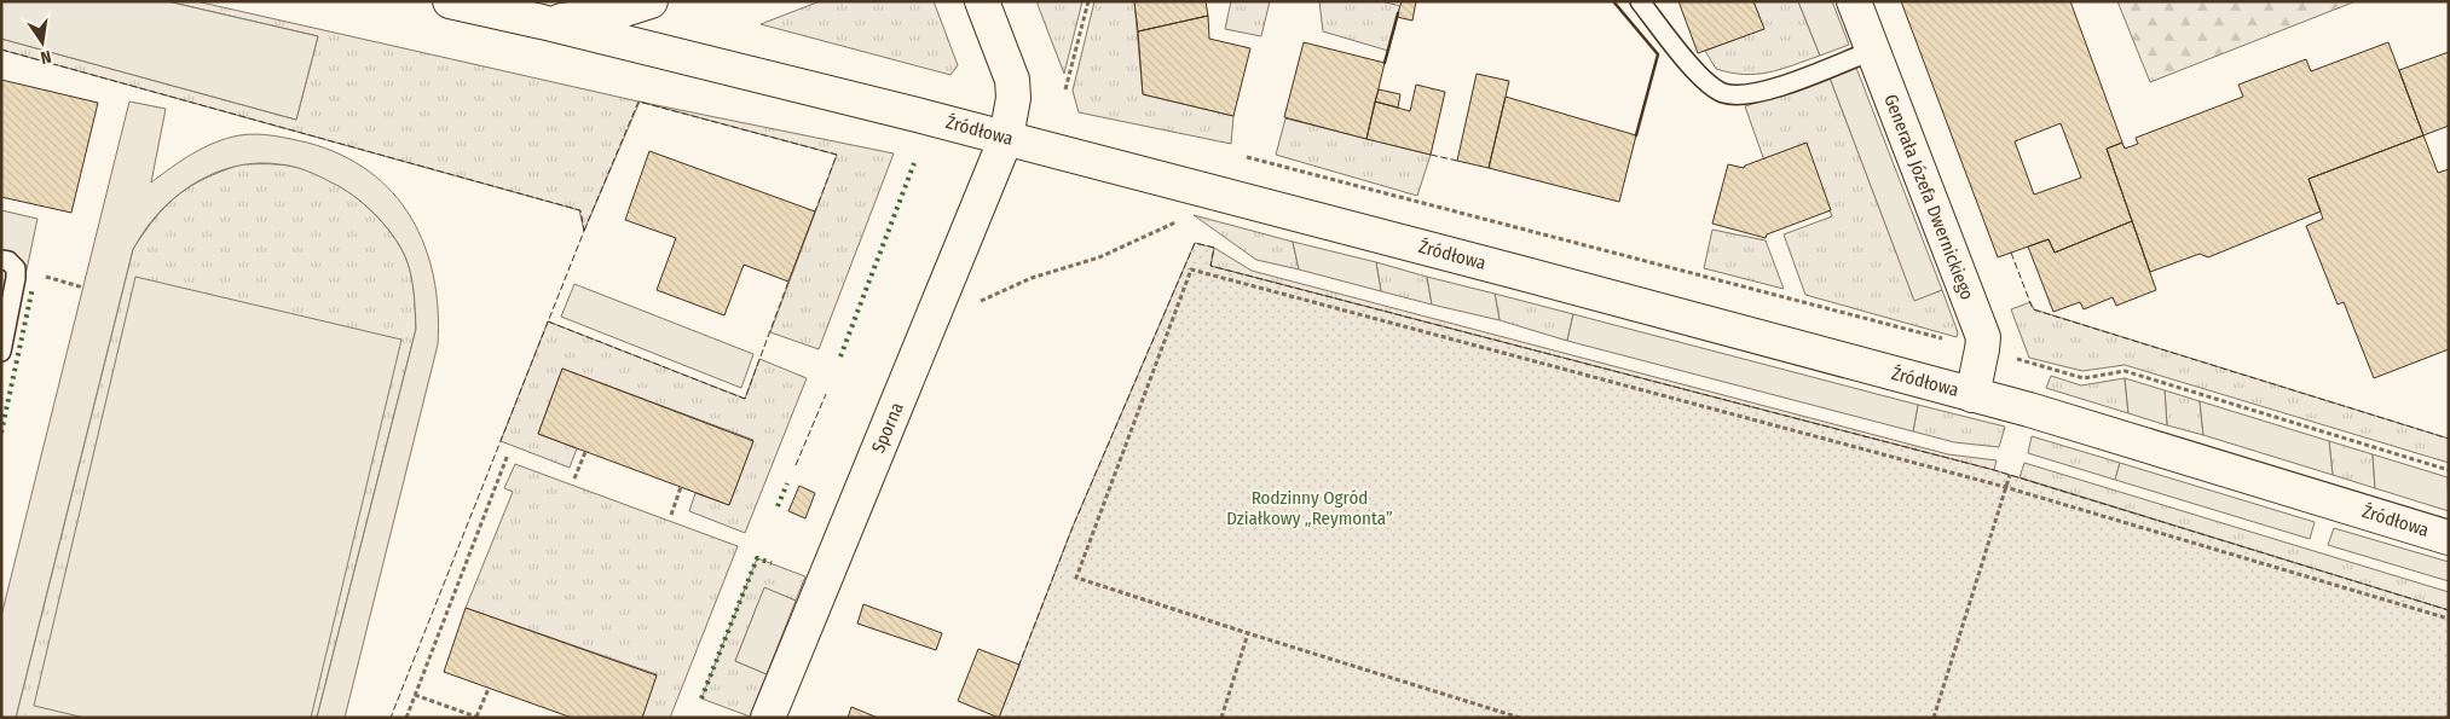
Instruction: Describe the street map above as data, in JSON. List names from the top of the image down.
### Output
{
  "streets": {
    "street": ["Źródłowa", "Generała Józefa Dwernickiego", "Sporna"]
  },
  "crossings": [
    ["Źródłowa", "Generała Józefa Dwernickiego"],
    ["Źródłowa", "Sporna"]
  ],
  "parks": ["Rodzinny Ogród Działkowy „Reymonta”"],
  "north": "bottom"
}
